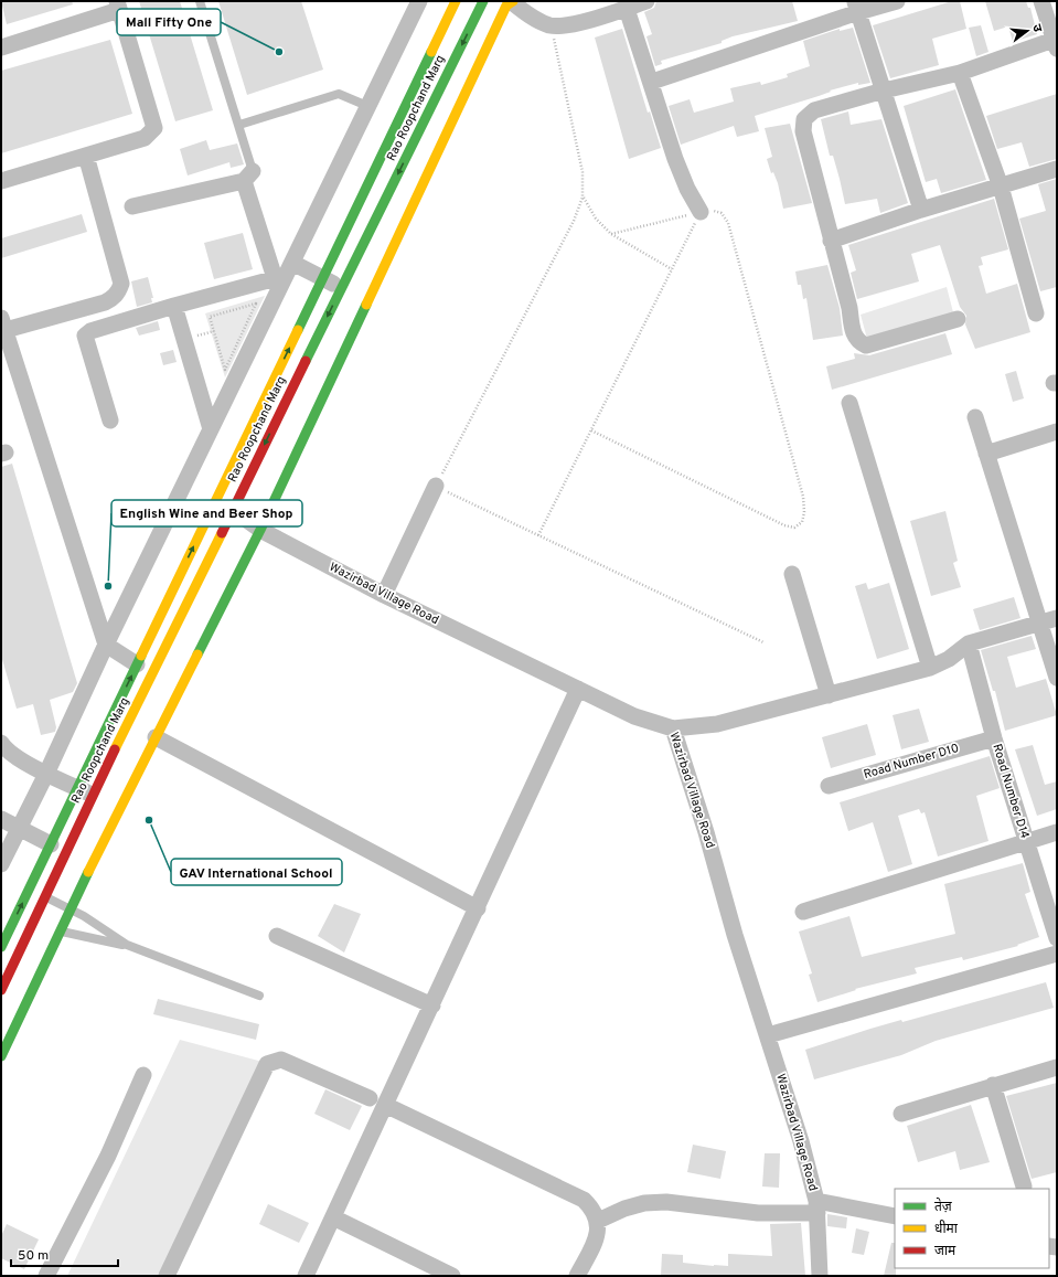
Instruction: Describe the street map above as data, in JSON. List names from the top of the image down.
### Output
{
  "streets": {
    "main road": ["Rao Roopchand Marg"],
    "street": ["Wazirbad Village Road", "Road Number D10", "Road Number D14"]
  },
  "crossings": [
    ["Rao Roopchand Marg", "Wazirbad Village Road"],
    ["Road Number D10", "Road Number D14"]
  ],
  "places": ["Mall Fifty One", "English Wine and Beer Shop", "GAV International School"],
  "legend": ["तेज़", "धीमा", "जाम"],
  "scale_bar": "50 m",
  "north": "right"
}
